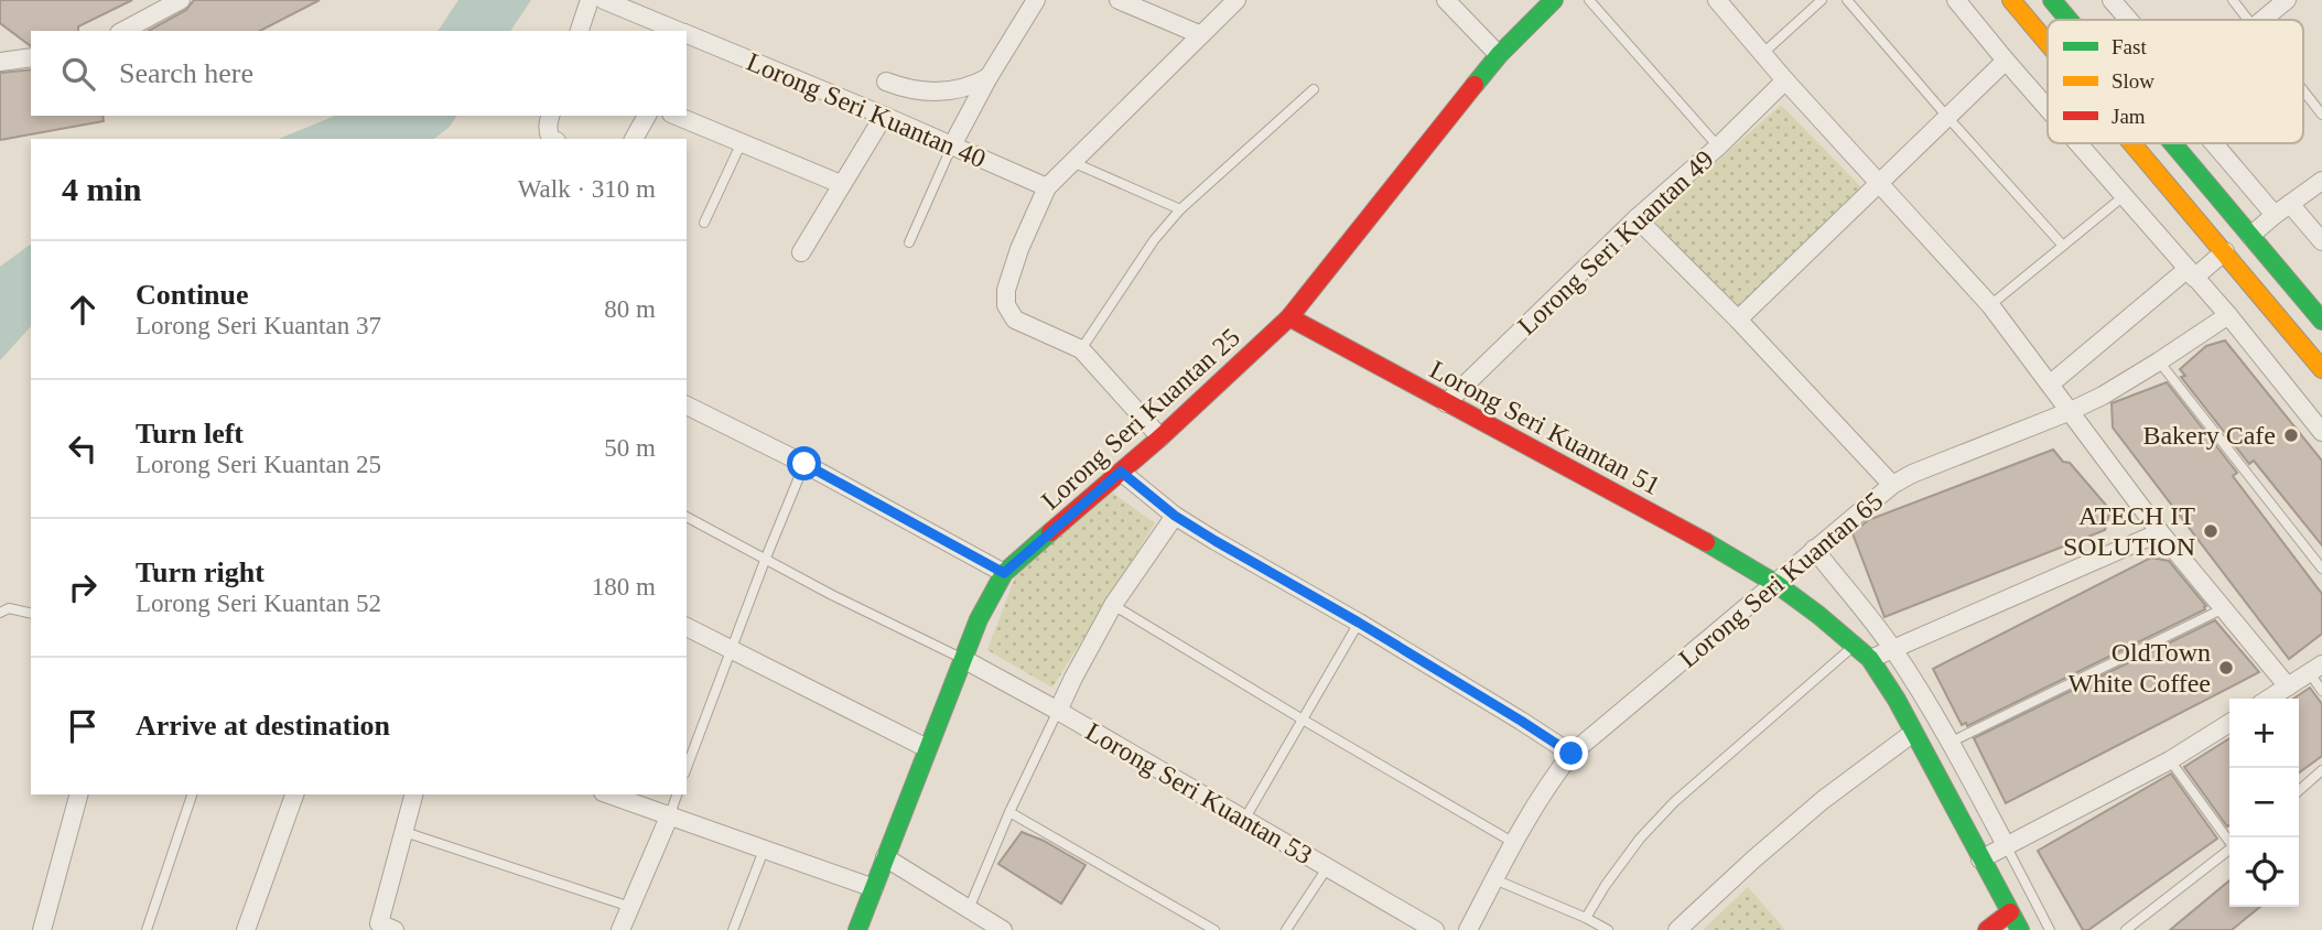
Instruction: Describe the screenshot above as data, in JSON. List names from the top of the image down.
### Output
{
  "streets": {
    "main road": ["Lorong Seri Kuantan 25", "Lorong Seri Kuantan 51"],
    "street": [
      "Lorong Seri Kuantan 40",
      "Lorong Seri Kuantan 49",
      "Lorong Seri Kuantan 65",
      "Lorong Seri Kuantan 53"
    ]
  },
  "crossings": [
    ["Lorong Seri Kuantan 49", "Lorong Seri Kuantan 51"],
    ["Lorong Seri Kuantan 25", "Lorong Seri Kuantan 51"],
    ["Lorong Seri Kuantan 25", "Lorong Seri Kuantan 53"],
    ["Lorong Seri Kuantan 51", "Lorong Seri Kuantan 65"]
  ],
  "places": ["Bakery Cafe", "ATECH IT SOLUTION", "OldTown White Coffee"],
  "legend": ["Fast", "Slow", "Jam"],
  "page": {
    "search": "Search here",
    "heading": ["4 min", "Walk · 310 m"],
    "list": [
      ["Continue", "Lorong Seri Kuantan 37", "80 m"],
      ["Turn left", "Lorong Seri Kuantan 25", "50 m"],
      ["Turn right", "Lorong Seri Kuantan 52", "180 m"],
      "Arrive at destination"
    ],
    "map_buttons": ["+", "−"]
  }
}
